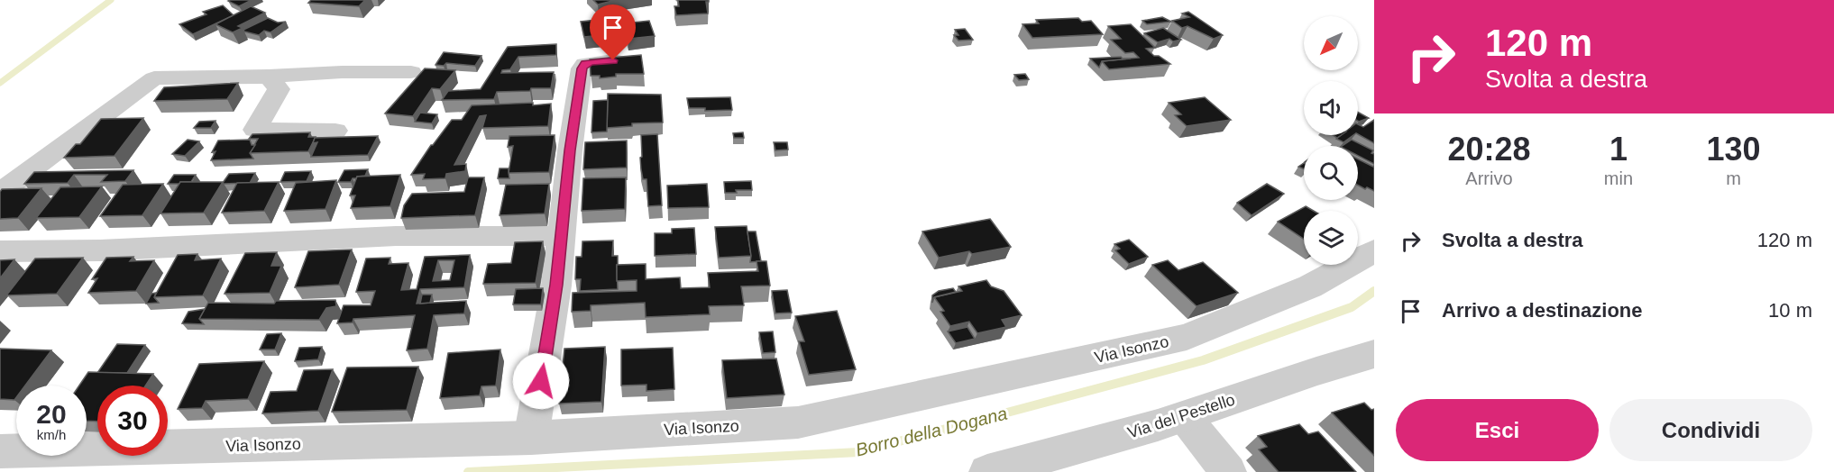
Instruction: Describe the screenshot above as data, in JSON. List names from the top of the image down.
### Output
{
  "streets": {
    "street": ["Via Isonzo", "Via del Pestello"]
  },
  "water": ["Borro della Dogana"],
  "north": "bottom left",
  "page": {
    "turn": ["120 m", "Svolta a destra"],
    "eta": [
      "20:28",
      "Arrivo",
      "1",
      "min",
      "130",
      "m"
    ],
    "list": [
      {
        "name": "Svolta a destra",
        "value": "120 m"
      },
      {
        "name": "Arrivo a destinazione",
        "value": "10 m"
      }
    ],
    "speed": "20 km/h",
    "limit": "30",
    "buttons": ["Esci", "Condividi"]
  }
}
